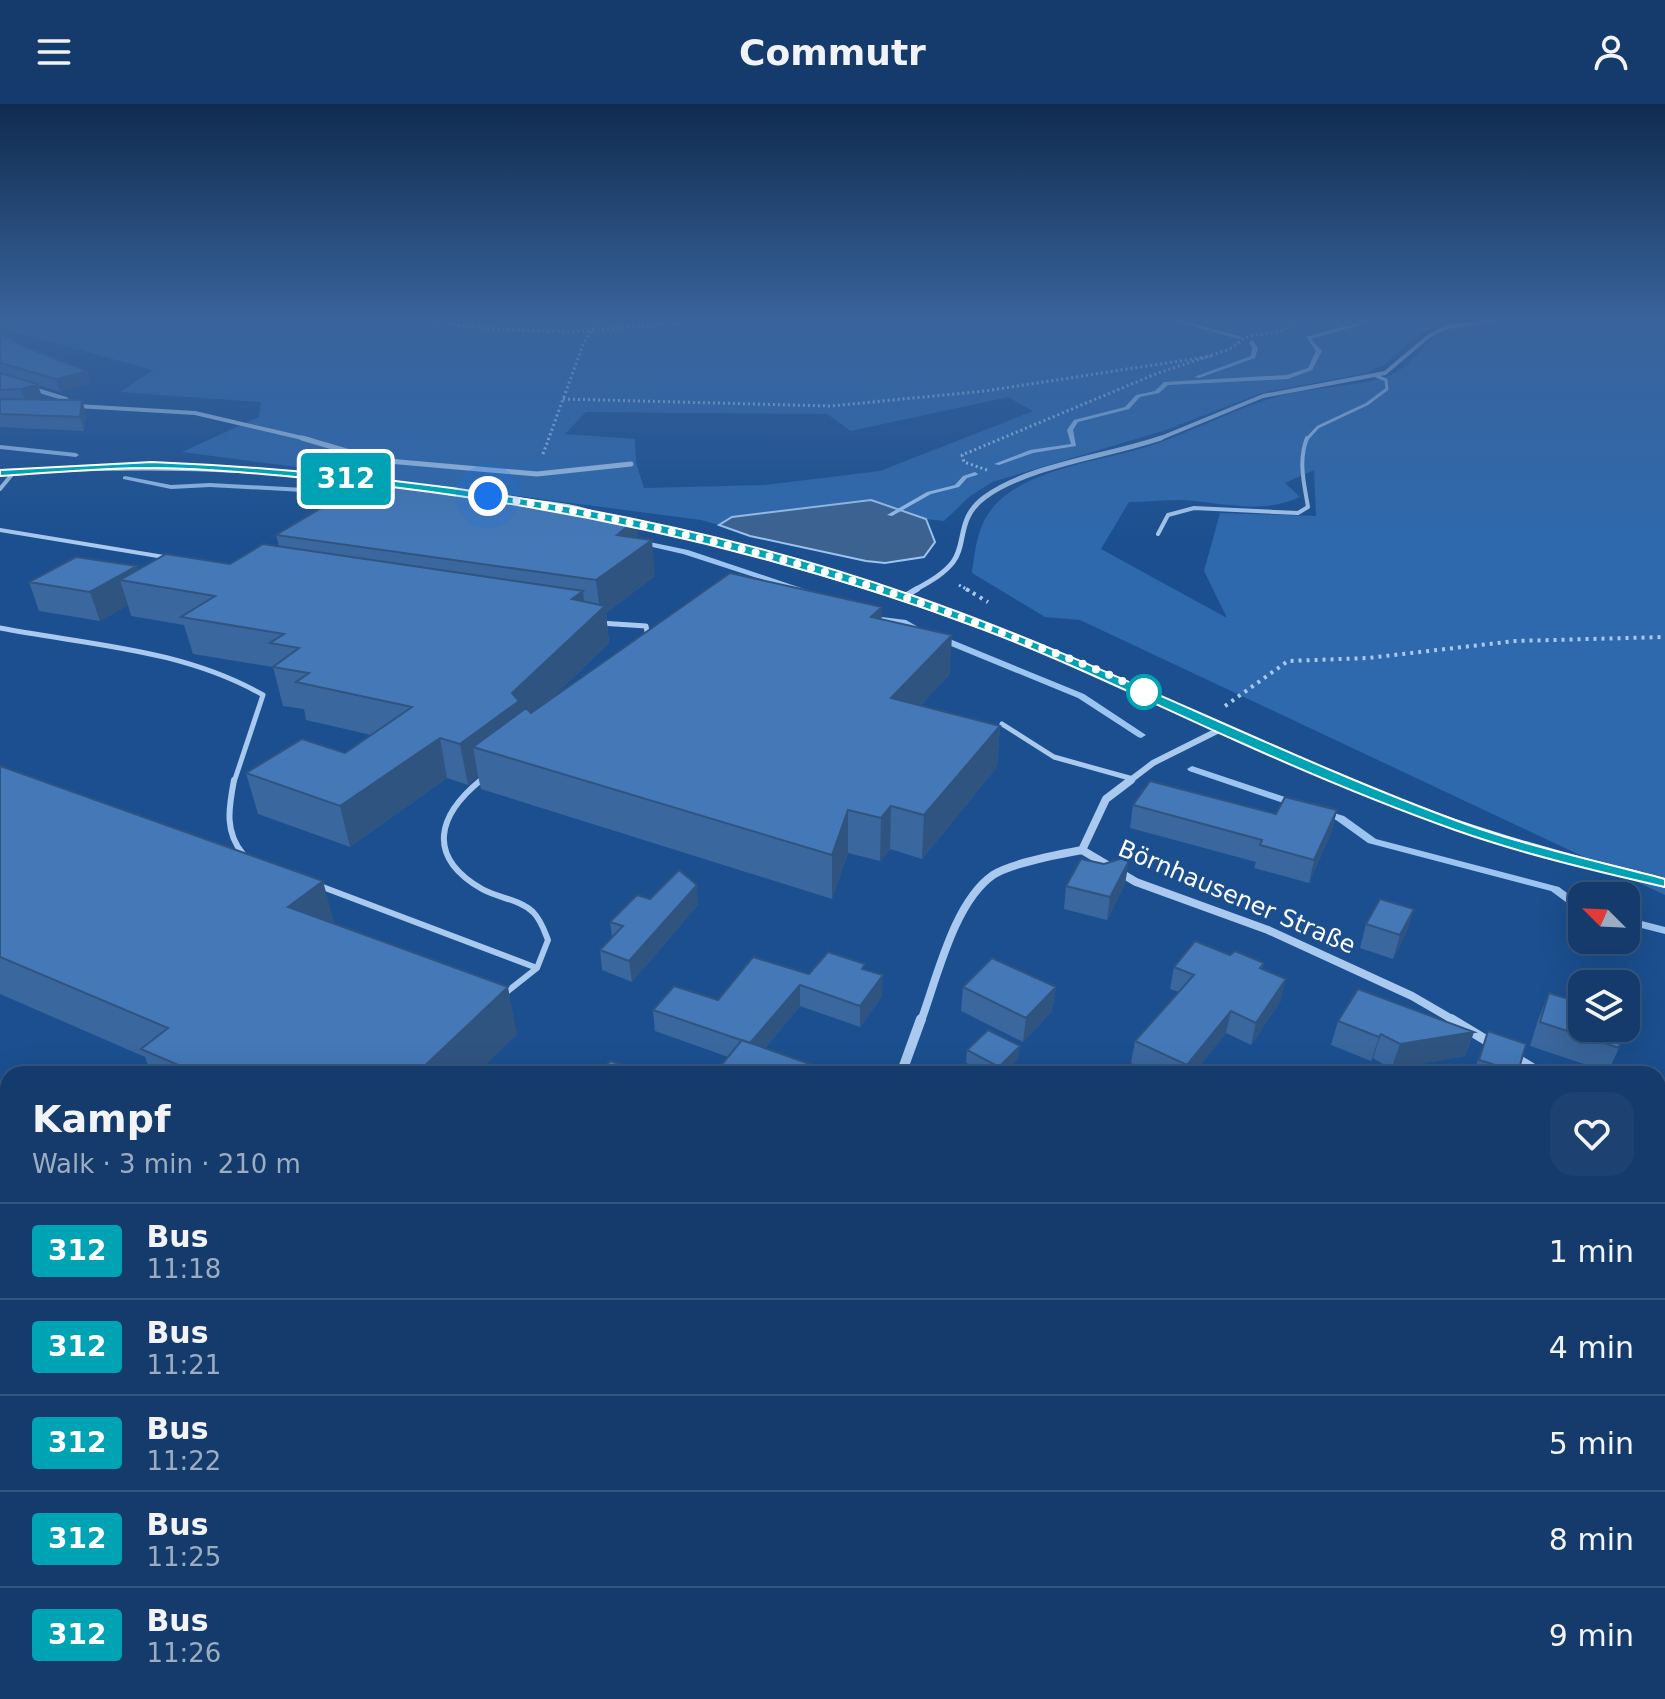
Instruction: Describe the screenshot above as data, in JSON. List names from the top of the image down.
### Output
{
  "streets": {
    "street": ["Börnhausener Straße"]
  },
  "lines": ["bus line 312"],
  "north": "top left",
  "page": {
    "header": "Commutr",
    "on_map": "312",
    "heading": ["Kampf", "Walk · 3 min · 210 m"],
    "list": [
      {
        "mark": "312",
        "name": "Bus",
        "note": "11:18",
        "value": "1 min"
      },
      {
        "mark": "312",
        "name": "Bus",
        "note": "11:21",
        "value": "4 min"
      },
      {
        "mark": "312",
        "name": "Bus",
        "note": "11:22",
        "value": "5 min"
      },
      {
        "mark": "312",
        "name": "Bus",
        "note": "11:25",
        "value": "8 min"
      },
      {
        "mark": "312",
        "name": "Bus",
        "note": "11:26",
        "value": "9 min"
      }
    ]
  }
}
